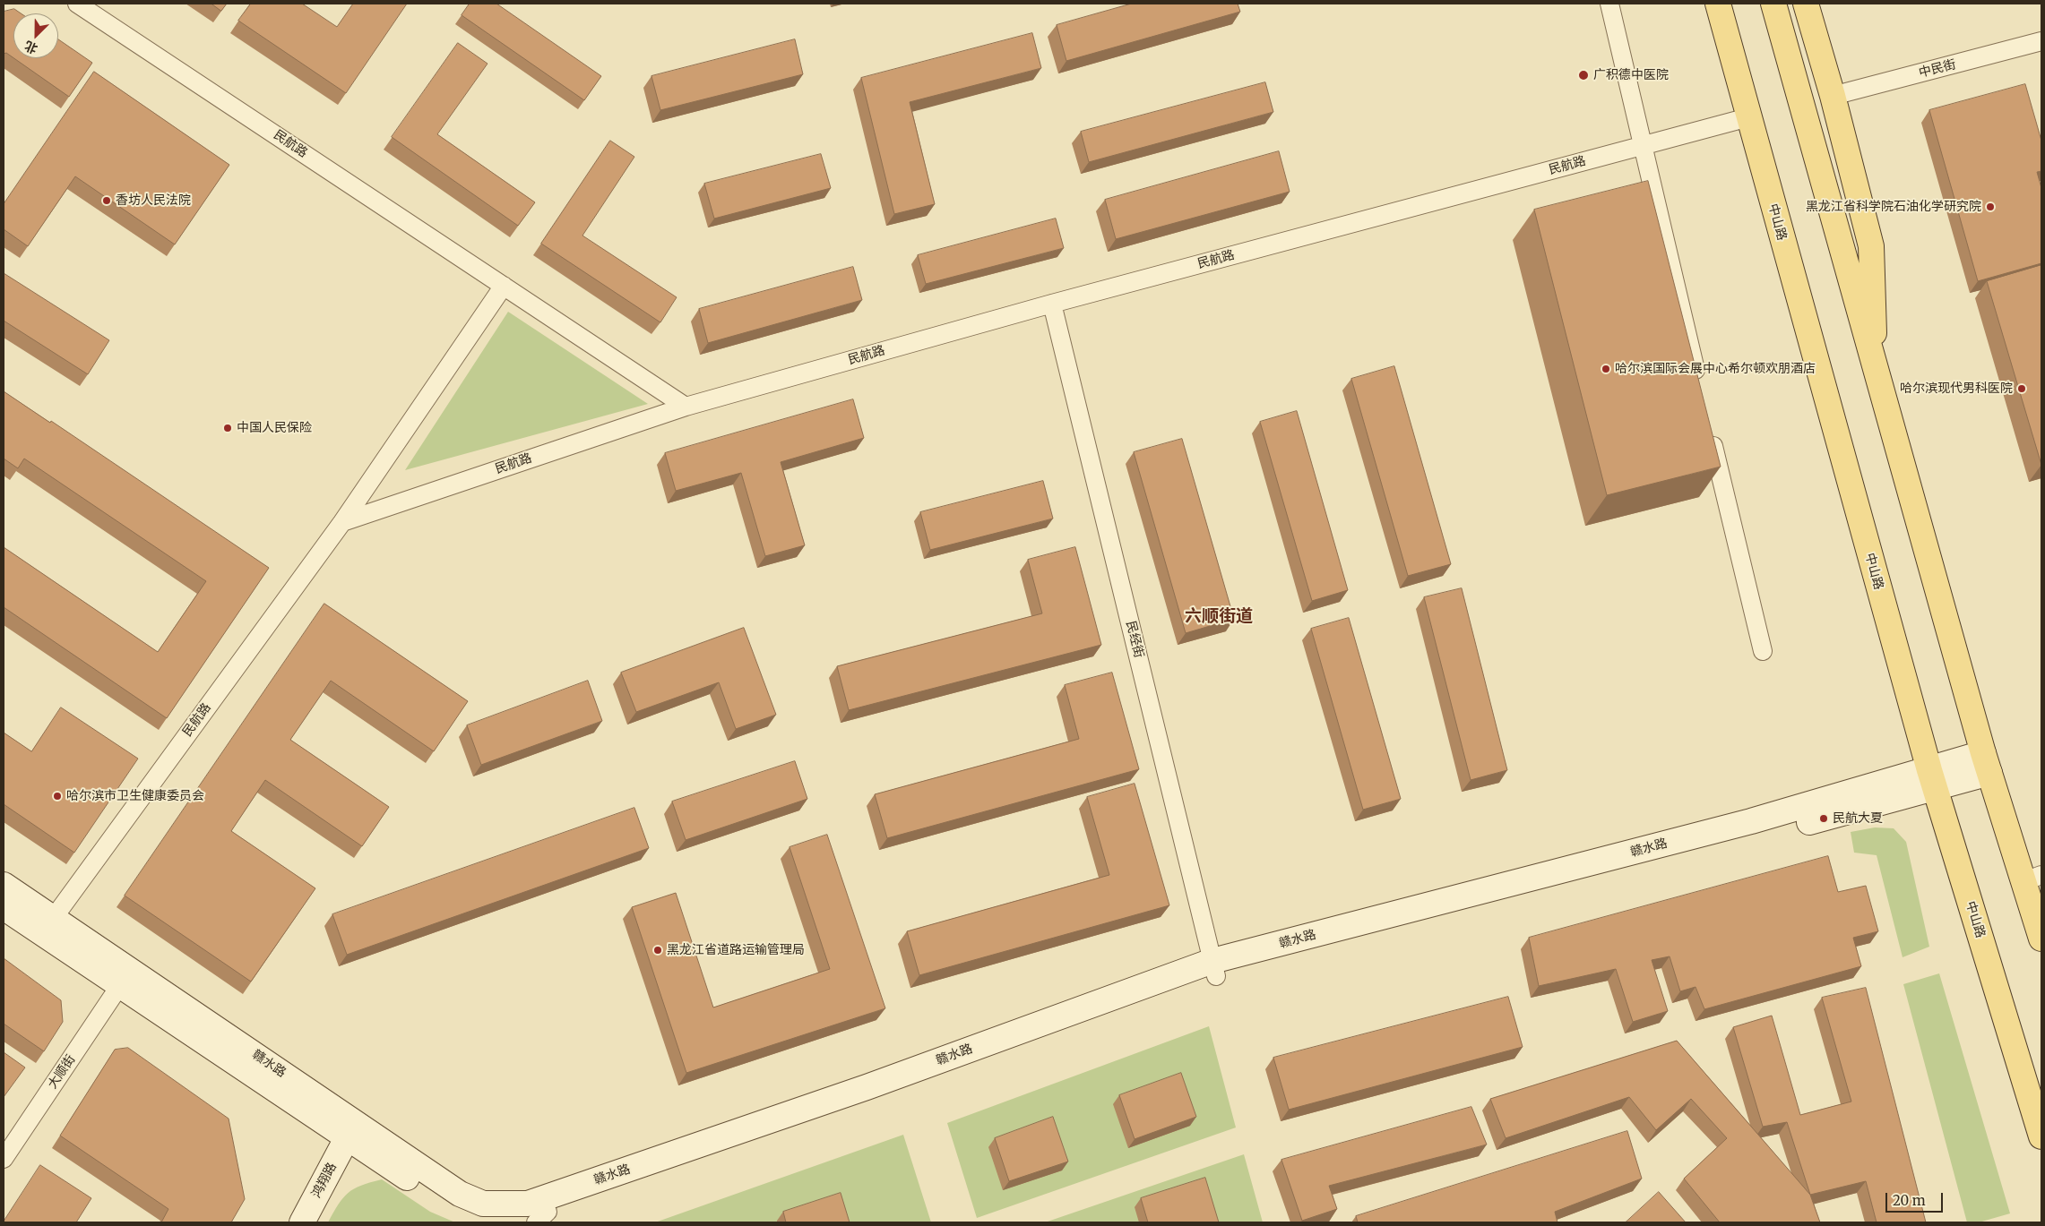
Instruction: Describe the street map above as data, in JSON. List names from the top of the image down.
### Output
{
  "streets": {
    "main road": ["中山路", "赣水路", "鸿翔路"],
    "street": [
      "中民街",
      "民航路",
      "民经街",
      "大顺街"
    ]
  },
  "crossings": [
    ["民航路", "中山路"],
    ["民航路", "民经街"],
    ["民航路", "赣水路"],
    ["中山路", "赣水路"],
    ["民经街", "赣水路"],
    ["赣水路", "大顺街"],
    ["赣水路", "鸿翔路"]
  ],
  "districts": ["六顺街道"],
  "places": [
    "广积德中医院",
    "香坊人民法院",
    "黑龙江省科学院石油化学研究院",
    "哈尔滨国际会展中心希尔顿欢朋酒店",
    "哈尔滨现代男科医院",
    "中国人民保险",
    "哈尔滨市卫生健康委员会",
    "民航大夏",
    "黑龙江省道路运输管理局"
  ],
  "scale_bar": "20 m",
  "north": "bottom left"
}
